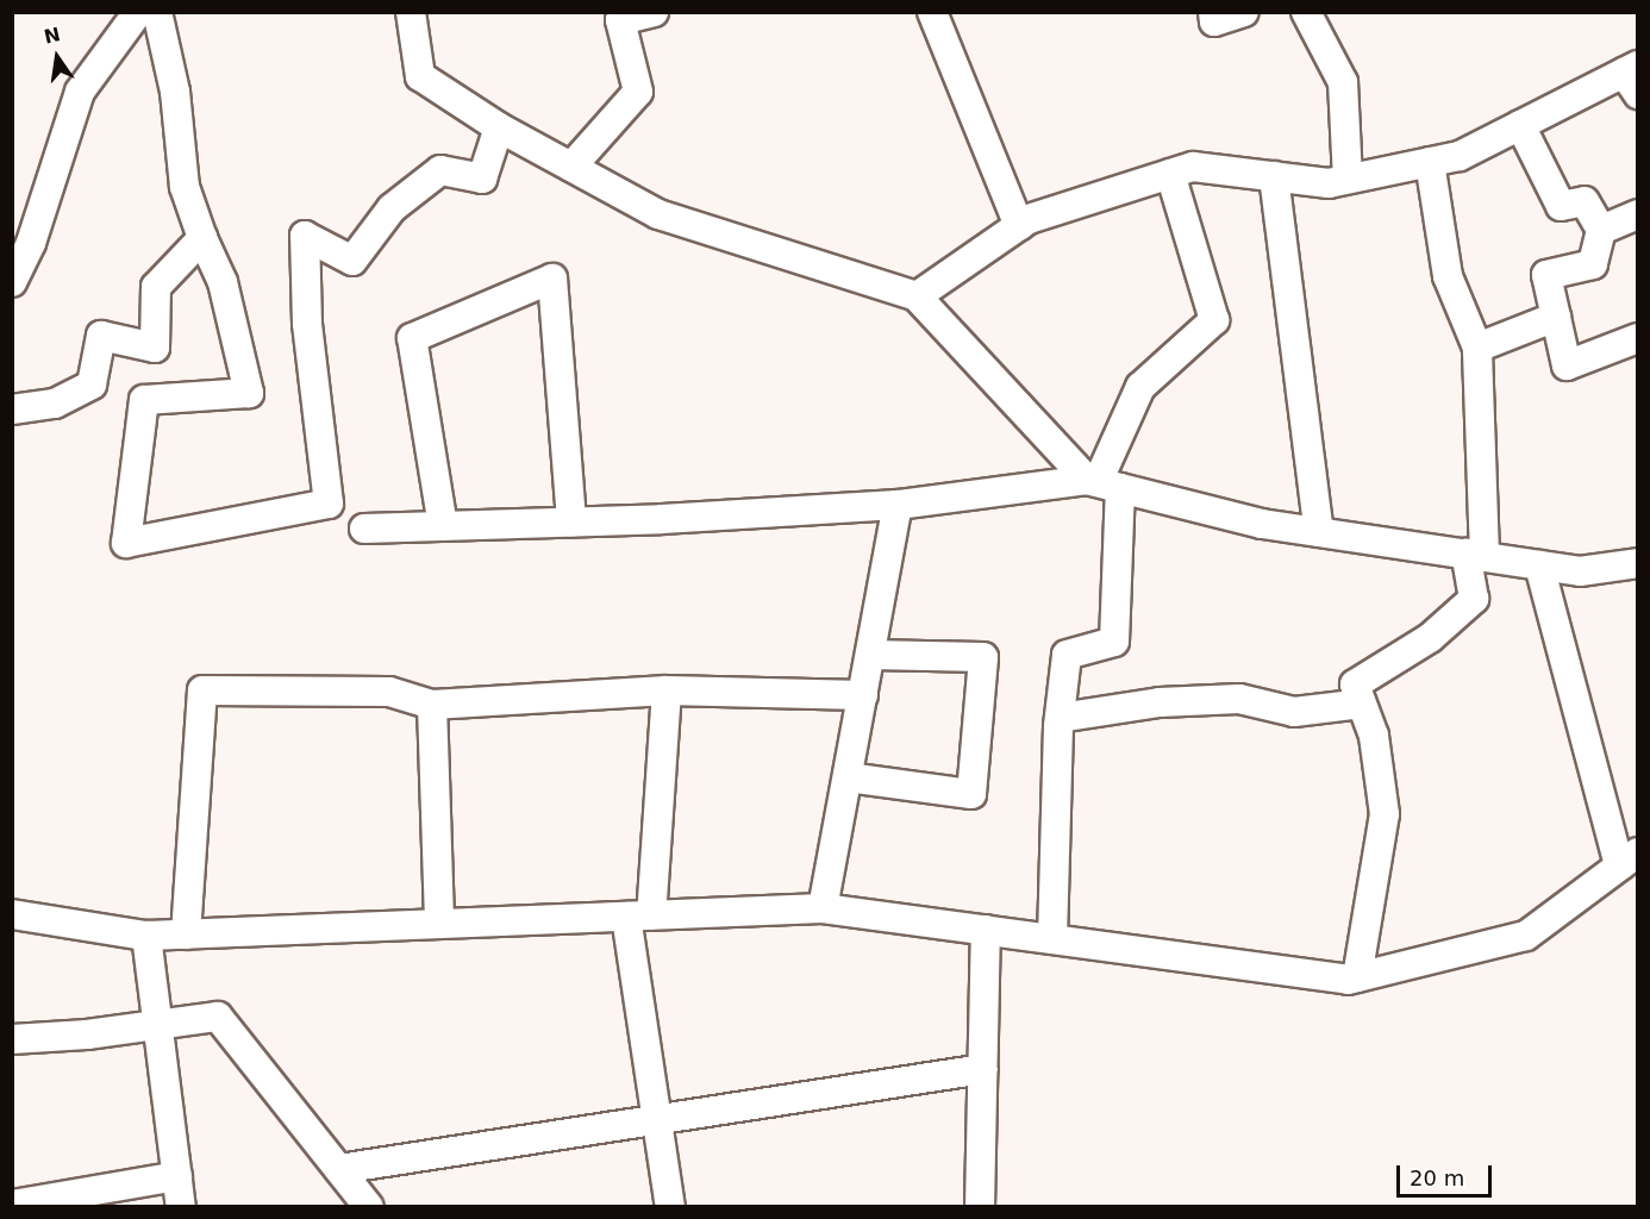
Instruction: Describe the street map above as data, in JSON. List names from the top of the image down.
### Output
{
  "scale_bar": "20 m",
  "north": "top"
}
